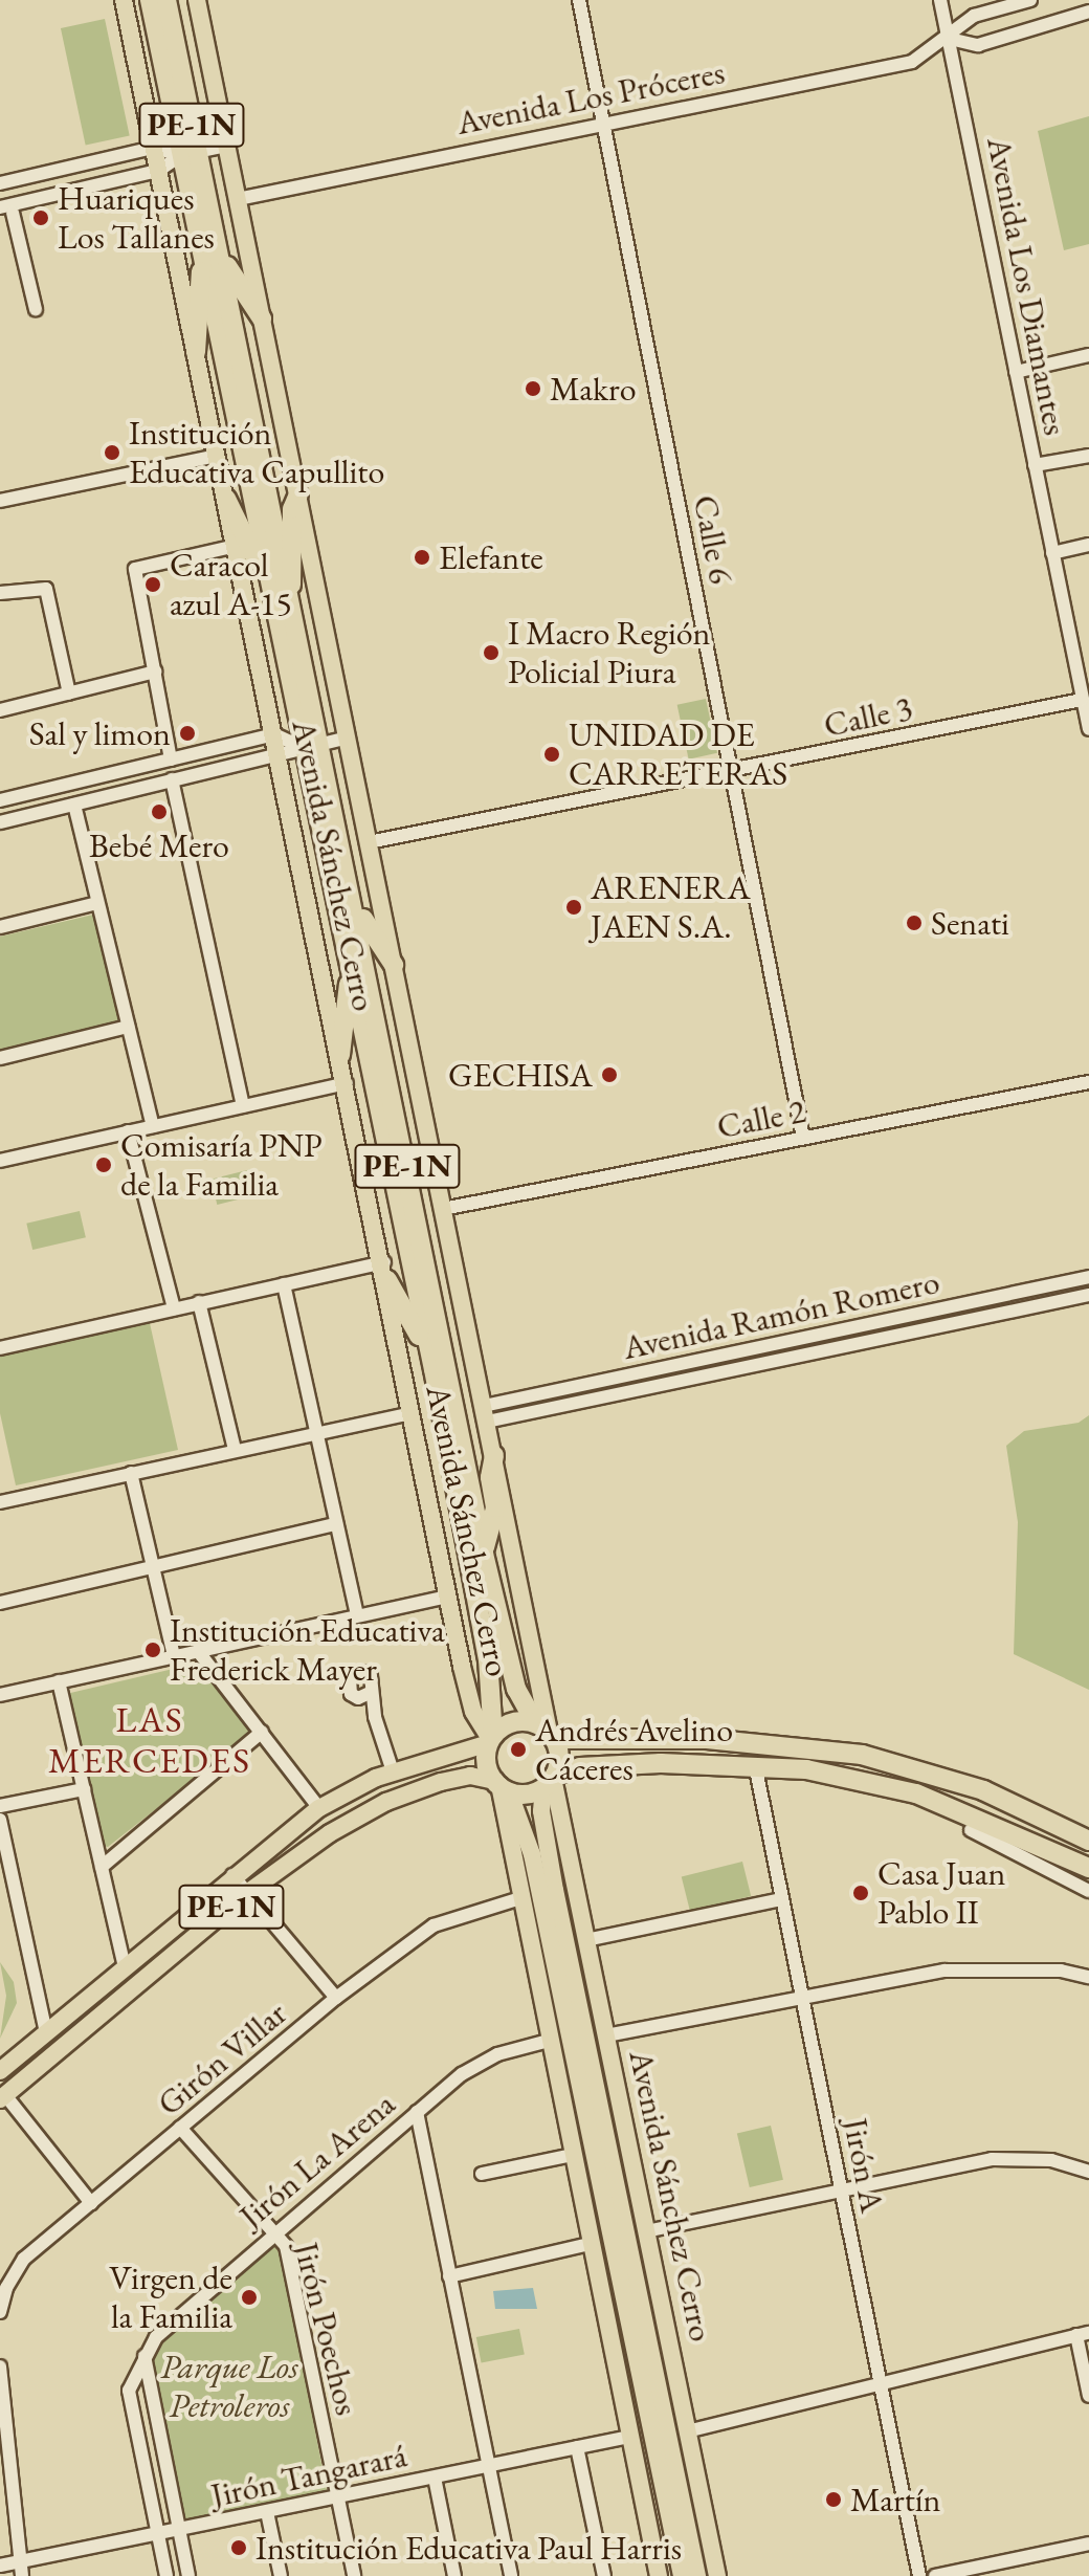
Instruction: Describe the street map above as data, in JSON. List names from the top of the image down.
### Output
{
  "streets": {
    "highway": ["PE-1N", "Avenida Sánchez Cerro"],
    "street": [
      "Avenida Los Próceres",
      "Avenida Los Diamantes",
      "Calle 6",
      "Calle 3",
      "Calle 2",
      "Avenida Ramón Romero",
      "Girón Villar",
      "Jirón La Arena",
      "Jirón A",
      "Jirón Poechos",
      "Jirón Tangarará"
    ]
  },
  "crossings": [
    ["Avenida Los Próceres", "Avenida Los Diamantes"],
    ["Avenida Los Próceres", "Calle 6"],
    ["Avenida Los Próceres", "Avenida Sánchez Cerro"],
    ["PE-1N", "Avenida Sánchez Cerro"],
    ["Avenida Los Diamantes", "Calle 3"],
    ["Calle 6", "Calle 3"],
    ["Calle 6", "Calle 2"],
    ["Calle 3", "Avenida Sánchez Cerro"],
    ["Avenida Sánchez Cerro", "Calle 2"],
    ["Avenida Sánchez Cerro", "Avenida Ramón Romero"],
    ["Girón Villar", "Jirón Poechos"],
    ["Jirón La Arena", "Jirón Poechos"],
    ["Jirón La Arena", "Jirón Tangarará"],
    ["Jirón Poechos", "Jirón Tangarará"]
  ],
  "districts": ["LAS MERCEDES"],
  "parks": ["Parque Los Petroleros"],
  "places": [
    "Huariques Los Tallanes",
    "Makro",
    "Institución Educativa Capullito",
    "Elefante",
    "Caracol azul A-15",
    "I Macro Región Policial Piura",
    "Sal y limon",
    "UNIDAD DE CARRETERAS",
    "Bebé Mero",
    "ARENERA JAEN S.A.",
    "Senati",
    "GECHISA",
    "Comisaría PNP de la Familia",
    "Institución Educativa Frederick Mayer",
    "Andrés Avelino Cáceres",
    "Casa Juan Pablo II",
    "Virgen de la Familia",
    "Martín",
    "Institución Educativa Paul Harris"
  ]
}
